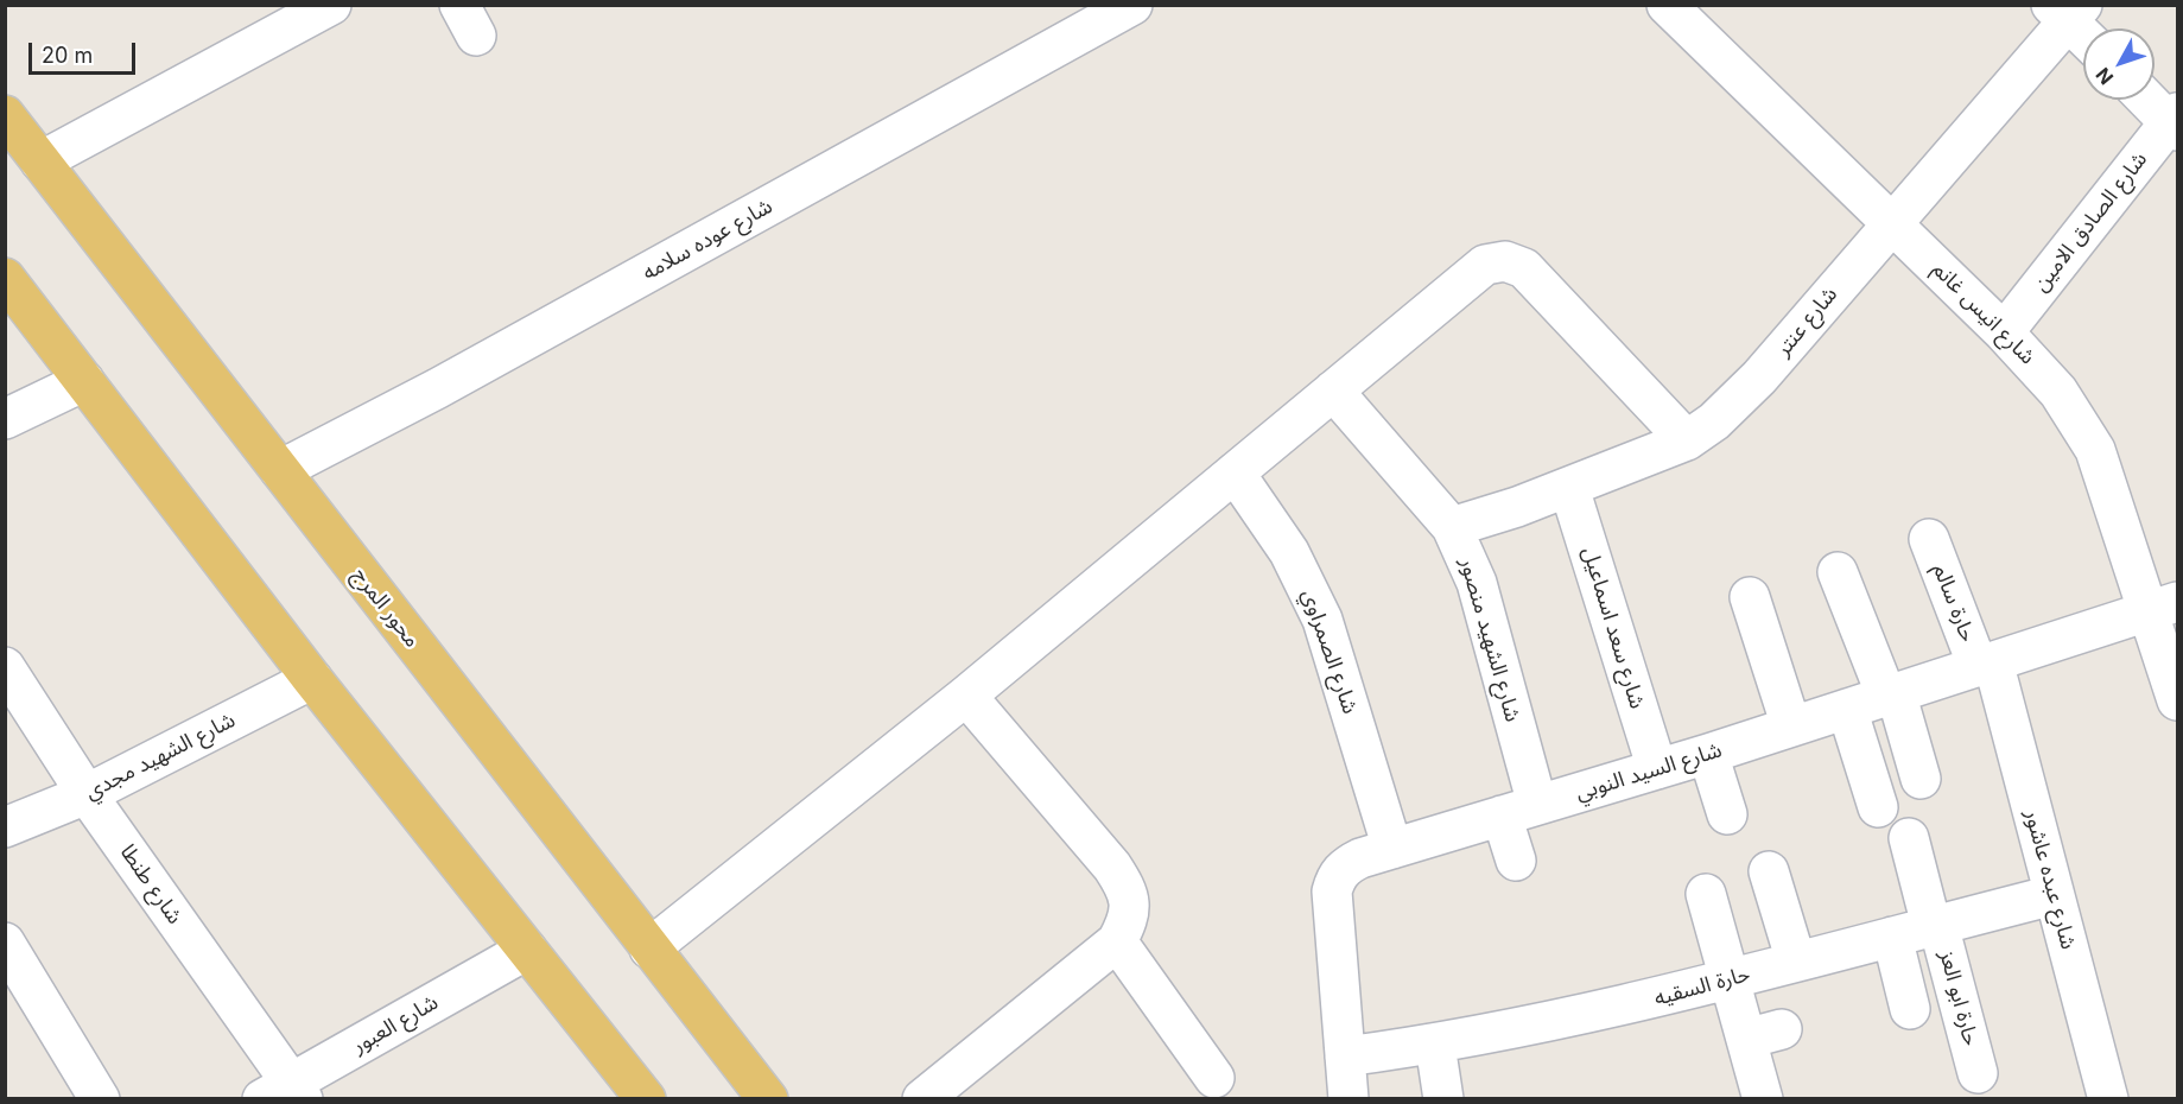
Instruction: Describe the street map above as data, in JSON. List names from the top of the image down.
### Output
{
  "streets": {
    "main road": ["محور المرج"],
    "street": [
      "شارع الصادق الامين",
      "شارع عوده سلامه",
      "شارع انيس غانم",
      "شارع عنتر",
      "حارة سالم",
      "شارع سعد اسماعيل",
      "شارع الشهيد منصور",
      "شارع الصمراوي",
      "شارع الشهيد مجدي",
      "شارع السيد النوبي",
      "شارع عبده عاشور",
      "شارع طنطا",
      "حارة السقيه",
      "حارة ابو العز",
      "شارع العبور"
    ]
  },
  "crossings": [
    ["شارع الصادق الامين", "شارع انيس غانم"],
    ["شارع عوده سلامه", "محور المرج"],
    ["شارع انيس غانم", "شارع عنتر"],
    ["شارع انيس غانم", "شارع السيد النوبي"],
    ["شارع عنتر", "شارع سعد اسماعيل"],
    ["شارع عنتر", "شارع الشهيد منصور"],
    ["حارة سالم", "شارع السيد النوبي"],
    ["حارة سالم", "شارع عبده عاشور"],
    ["شارع سعد اسماعيل", "شارع السيد النوبي"],
    ["شارع الشهيد منصور", "شارع السيد النوبي"],
    ["شارع الصمراوي", "شارع السيد النوبي"],
    ["شارع الشهيد مجدي", "شارع طنطا"],
    ["شارع السيد النوبي", "شارع عبده عاشور"],
    ["شارع السيد النوبي", "حارة السقيه"],
    ["شارع عبده عاشور", "حارة السقيه"],
    ["شارع طنطا", "شارع العبور"],
    ["حارة السقيه", "حارة ابو العز"]
  ],
  "scale_bar": "20 m",
  "north": "bottom left"
}
